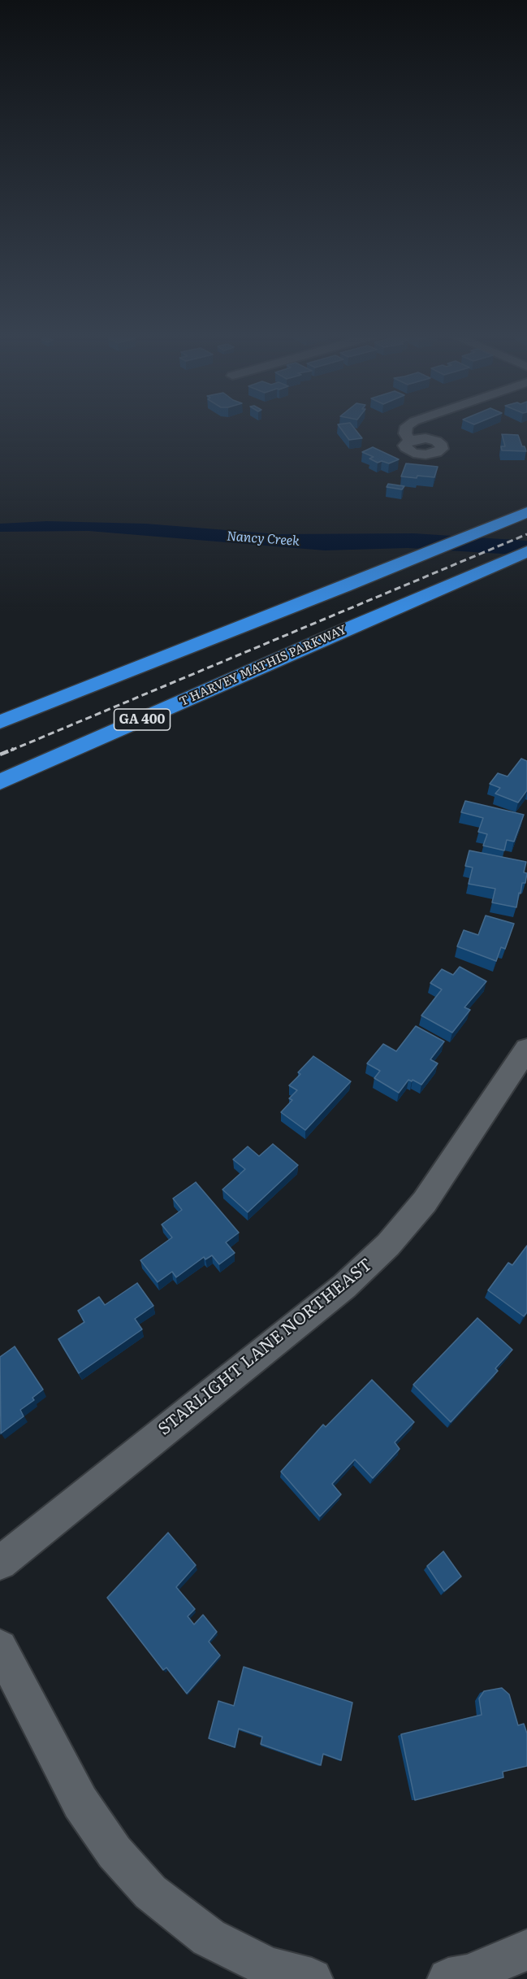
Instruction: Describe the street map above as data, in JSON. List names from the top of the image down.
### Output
{
  "streets": {
    "highway": ["T HARVEY MATHIS PARKWAY", "GA 400"],
    "street": ["STARLIGHT LANE NORTHEAST"]
  },
  "water": ["Nancy Creek"]
}
